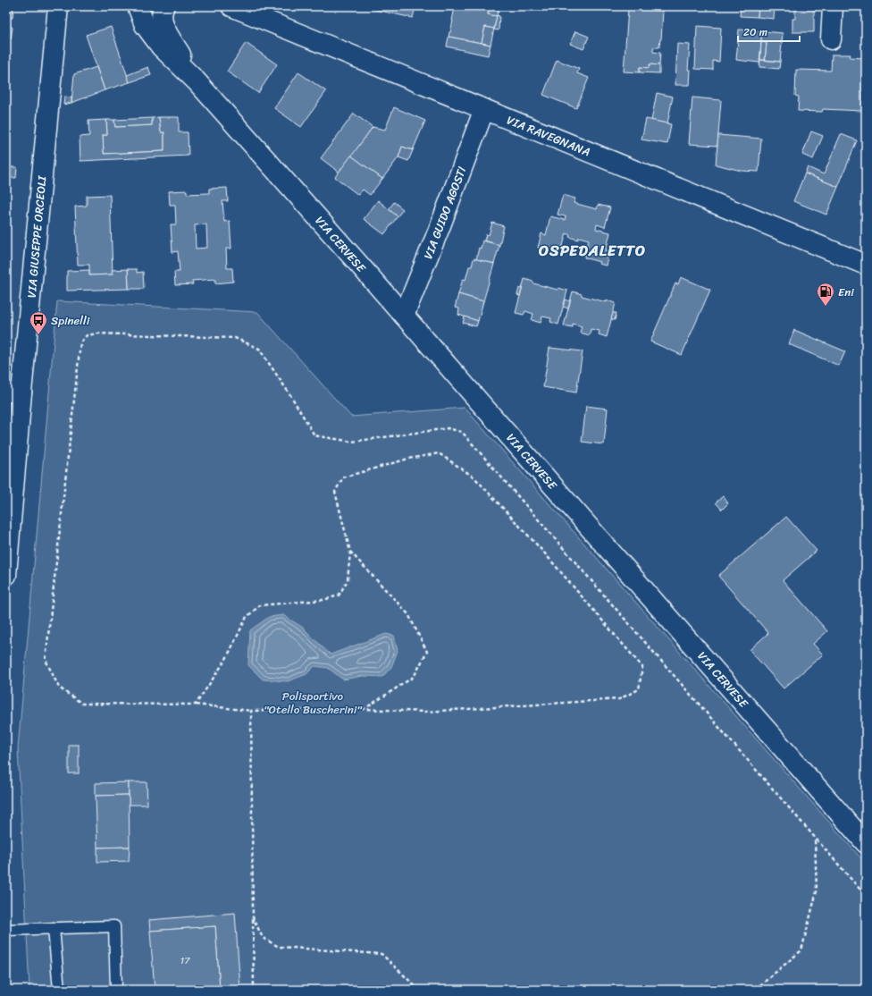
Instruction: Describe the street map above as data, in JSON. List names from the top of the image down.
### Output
{
  "streets": {
    "main road": [
      "VIA RAVEGNANA",
      "VIA GUIDO AGOSTI",
      "VIA GIUSEPPE ORCEOLI",
      "VIA CERVESE"
    ]
  },
  "crossings": [
    ["VIA RAVEGNANA", "VIA GUIDO AGOSTI"],
    ["VIA GUIDO AGOSTI", "VIA CERVESE"]
  ],
  "districts": ["OSPEDALETTO"],
  "parks": ["Polisportivo \"Otello Buscherini\""],
  "places": {
    "fuel station": ["Eni"],
    "bus stop": ["Spinelli"]
  },
  "house_numbers": ["17"],
  "scale_bar": "20 m"
}
